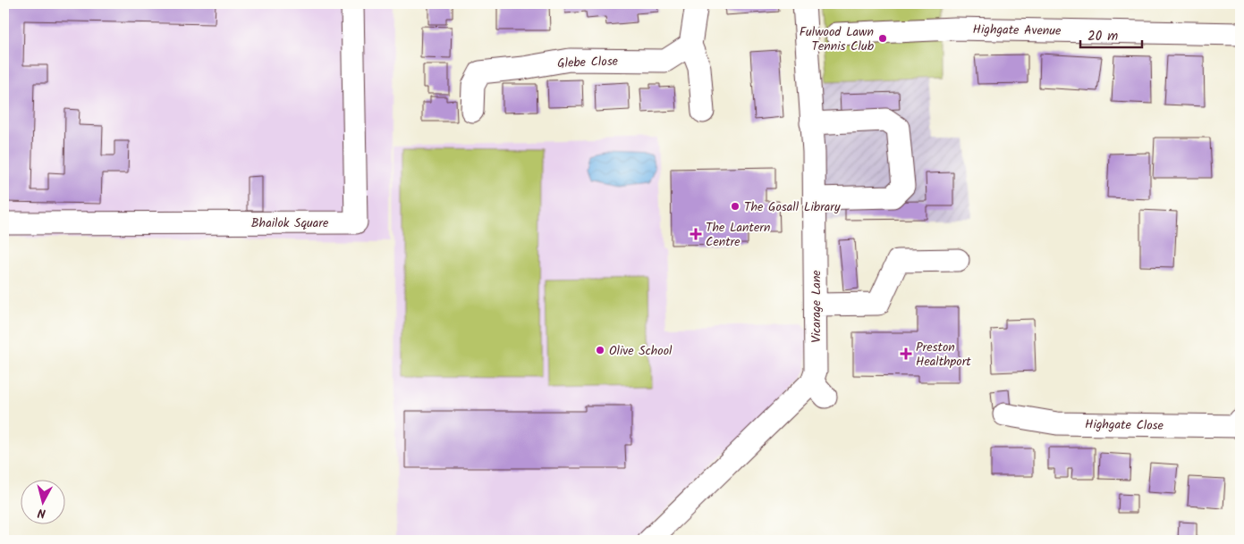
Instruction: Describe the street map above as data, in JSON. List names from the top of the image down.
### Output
{
  "streets": {
    "street": [
      "Highgate Avenue",
      "Glebe Close",
      "Bhailok Square",
      "Vicarage Lane",
      "Highgate Close"
    ]
  },
  "places": {
    "other": ["Fulwood Lawn Tennis Club", "The Gosall Library", "Olive School"],
    "health": ["The Lantern Centre", "Preston Healthport"]
  },
  "scale_bar": "20 m",
  "north": "bottom"
}
